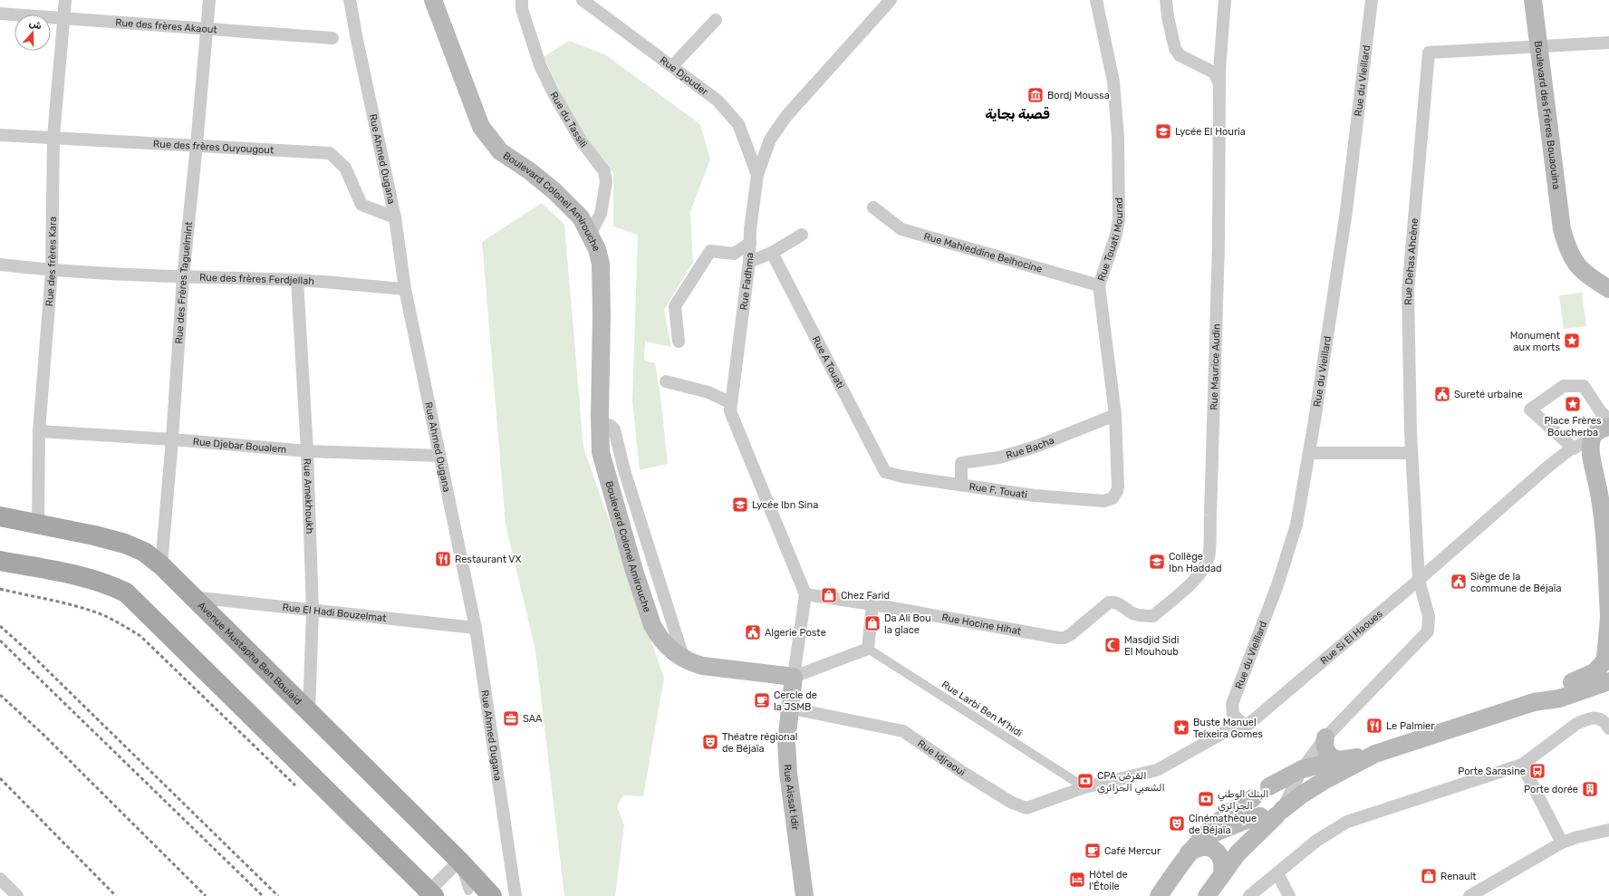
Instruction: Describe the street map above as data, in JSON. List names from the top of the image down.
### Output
{
  "streets": {
    "main road": [
      "Boulevard des Frères Bouaouina",
      "Boulevard Colonel Amirouche",
      "Avenue Mustapha Ben Boulaid",
      "Rue Aissat Idir"
    ],
    "street": [
      "Rue des frères Akaout",
      "Rue Djouder",
      "Rue du Vieillard",
      "Rue du Tassili",
      "Rue des frères Ouyougout",
      "Rue Ahmed Ougana",
      "Rue Touati Mourad",
      "Rue Mahieddine Belhocine",
      "Rue des frères Kara",
      "Rue Dehas Ahcène",
      "Rue des frères Ferdjellah",
      "Rue Fadhma",
      "Rue des Frères Taguelmint",
      "Rue A Touati",
      "Rue Maurice Audin",
      "Rue Djebar Boualem",
      "Rue Bacha",
      "Rue F. Touati",
      "Rue Amekhoukh",
      "Rue El Hadi Bouzelmat",
      "Rue Hocine Hihat",
      "Rue Si El Haoues",
      "Rue Larbi Ben M'hidi",
      "Rue Idjraoui"
    ]
  },
  "crossings": [
    ["Rue des frères Akaout", "Rue des frères Kara"],
    ["Rue des frères Akaout", "Rue des Frères Taguelmint"],
    ["Rue Djouder", "Rue Fadhma"],
    ["Rue du Vieillard", "Rue Si El Haoues"],
    ["Boulevard des Frères Bouaouina", "Rue Dehas Ahcène"],
    ["Rue du Tassili", "Boulevard Colonel Amirouche"],
    ["Rue des frères Ouyougout", "Rue Ahmed Ougana"],
    ["Rue des frères Ouyougout", "Rue des frères Kara"],
    ["Rue des frères Ouyougout", "Rue des Frères Taguelmint"],
    ["Rue Ahmed Ougana", "Rue des frères Ferdjellah"],
    ["Rue Ahmed Ougana", "Rue Djebar Boualem"],
    ["Rue Ahmed Ougana", "Rue El Hadi Bouzelmat"],
    ["Boulevard Colonel Amirouche", "Rue Aissat Idir"],
    ["Rue Touati Mourad", "Rue Mahieddine Belhocine"],
    ["Rue Touati Mourad", "Rue Bacha"],
    ["Rue Touati Mourad", "Rue F. Touati"],
    ["Rue des frères Kara", "Rue des frères Ferdjellah"],
    ["Rue des frères Kara", "Rue Djebar Boualem"],
    ["Rue des frères Kara", "Avenue Mustapha Ben Boulaid"],
    ["Rue Dehas Ahcène", "Rue Si El Haoues"],
    ["Rue des frères Ferdjellah", "Rue des Frères Taguelmint"],
    ["Rue des frères Ferdjellah", "Rue Amekhoukh"],
    ["Rue Fadhma", "Rue Hocine Hihat"],
    ["Rue des Frères Taguelmint", "Rue Djebar Boualem"],
    ["Rue des Frères Taguelmint", "Avenue Mustapha Ben Boulaid"],
    ["Rue A Touati", "Rue F. Touati"],
    ["Rue Maurice Audin", "Rue Hocine Hihat"],
    ["Rue Djebar Boualem", "Rue Amekhoukh"],
    ["Rue Bacha", "Rue F. Touati"],
    ["Rue Amekhoukh", "Rue El Hadi Bouzelmat"],
    ["Rue Amekhoukh", "Avenue Mustapha Ben Boulaid"],
    ["Rue El Hadi Bouzelmat", "Avenue Mustapha Ben Boulaid"],
    ["Rue Si El Haoues", "Rue Larbi Ben M'hidi"],
    ["Rue Si El Haoues", "Rue Idjraoui"],
    ["Rue Larbi Ben M'hidi", "Rue Idjraoui"],
    ["Rue Idjraoui", "Rue Aissat Idir"]
  ],
  "districts": ["قصبة بجاية"],
  "places": {
    "museum": ["Bordj Moussa"],
    "school or university": ["Lycée El Houria", "Lycée Ibn Sina", "Collège Ibn Haddad"],
    "place": ["Monument aux morts", "Place Frères Boucherba", "Buste Manuel Teixeira Gomes"],
    "public building": ["Sureté urbaine", "Siège de la commune de Béjaïa", "Algerie Poste"],
    "restaurant": ["Restaurant VX", "Le Palmier"],
    "shop": ["Chez Farid", "Da Ali Bou la glace", "Renault"],
    "mosque": ["Masdjid Sidi El Mouhoub"],
    "cafe": ["Cercle de la JSMB", "Café Mercur"],
    "office": ["SAA"],
    "theatre": ["Théatre régional de Béjaïa", "Cinémathèque de Béjaïa"],
    "bus stop": ["Porte Sarasine"],
    "bank": ["CPA القرض الشعبي الجزائري", "البنك الوطني الجزائري"],
    "building": ["Porte dorée"],
    "hotel": ["Hôtel de l'Étoile"]
  },
  "north": "top"
}
